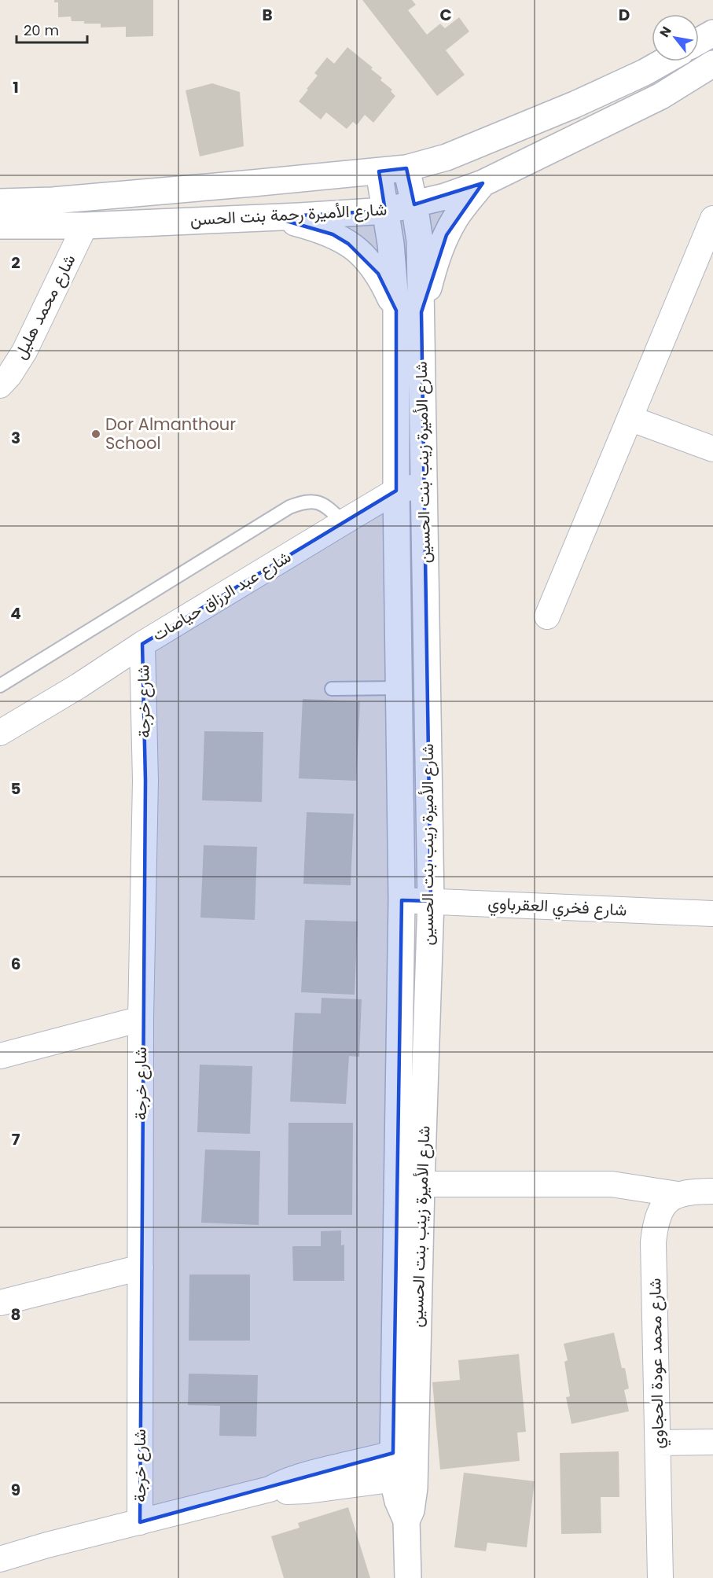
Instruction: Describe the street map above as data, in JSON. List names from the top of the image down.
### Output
{
  "streets": {
    "street": [
      "شارع الأميرة رحمة بنت الحسن",
      "شارع محمد هليل",
      "شارع الأميرة زينب بنت الحسين",
      "شارع عبد الرزاق حياصات",
      "شارع خرجة",
      "شارع فخري العقرباوي",
      "شارع محمد عودة الحجاوي"
    ]
  },
  "crossings": [
    ["شارع الأميرة رحمة بنت الحسن", "شارع محمد هليل"],
    ["شارع الأميرة رحمة بنت الحسن", "شارع الأميرة زينب بنت الحسين"],
    ["شارع الأميرة زينب بنت الحسين", "شارع عبد الرزاق حياصات"],
    ["شارع الأميرة زينب بنت الحسين", "شارع فخري العقرباوي"],
    ["شارع عبد الرزاق حياصات", "شارع خرجة"]
  ],
  "places": ["Dor Almanthour School"],
  "scale_bar": "20 m",
  "north": "top left",
  "grid": {
    "columns": ["B", "C", "D"],
    "rows": [
      "1",
      "2",
      "3",
      "4",
      "5",
      "6",
      "7",
      "8",
      "9"
    ]
  }
}
